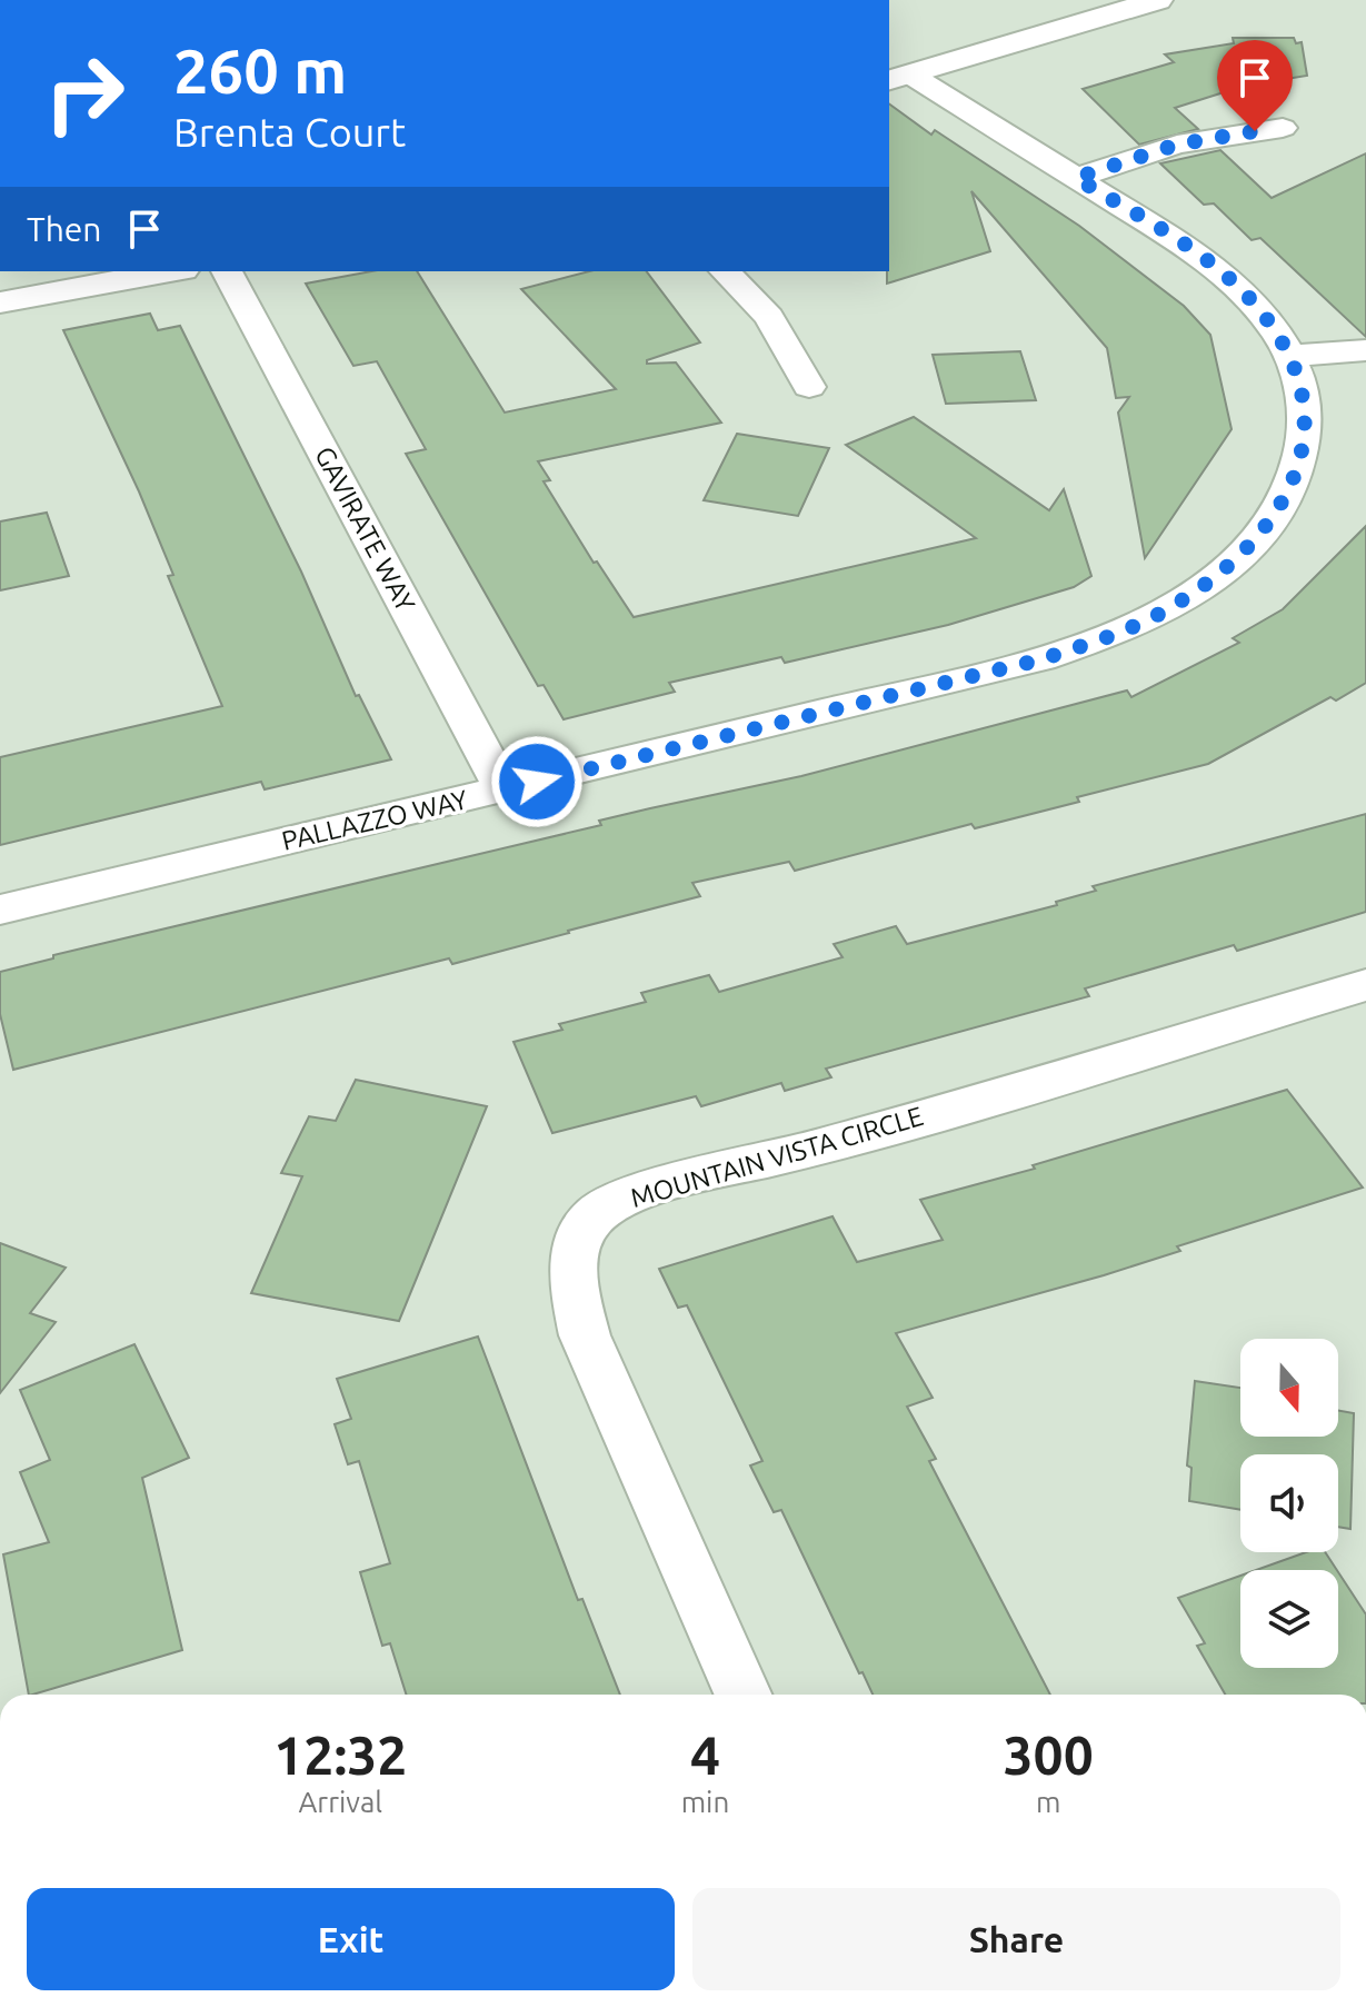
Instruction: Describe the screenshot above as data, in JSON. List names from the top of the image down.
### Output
{
  "streets": {
    "street": ["GAVIRATE WAY", "PALLAZZO WAY", "MOUNTAIN VISTA CIRCLE"]
  },
  "crossings": [
    ["GAVIRATE WAY", "PALLAZZO WAY"]
  ],
  "north": "bottom",
  "page": {
    "turn": ["260 m", "Brenta Court"],
    "then": "Then",
    "eta": [
      "12:32",
      "Arrival",
      "4",
      "min",
      "300",
      "m"
    ],
    "buttons": ["Exit", "Share"]
  }
}
